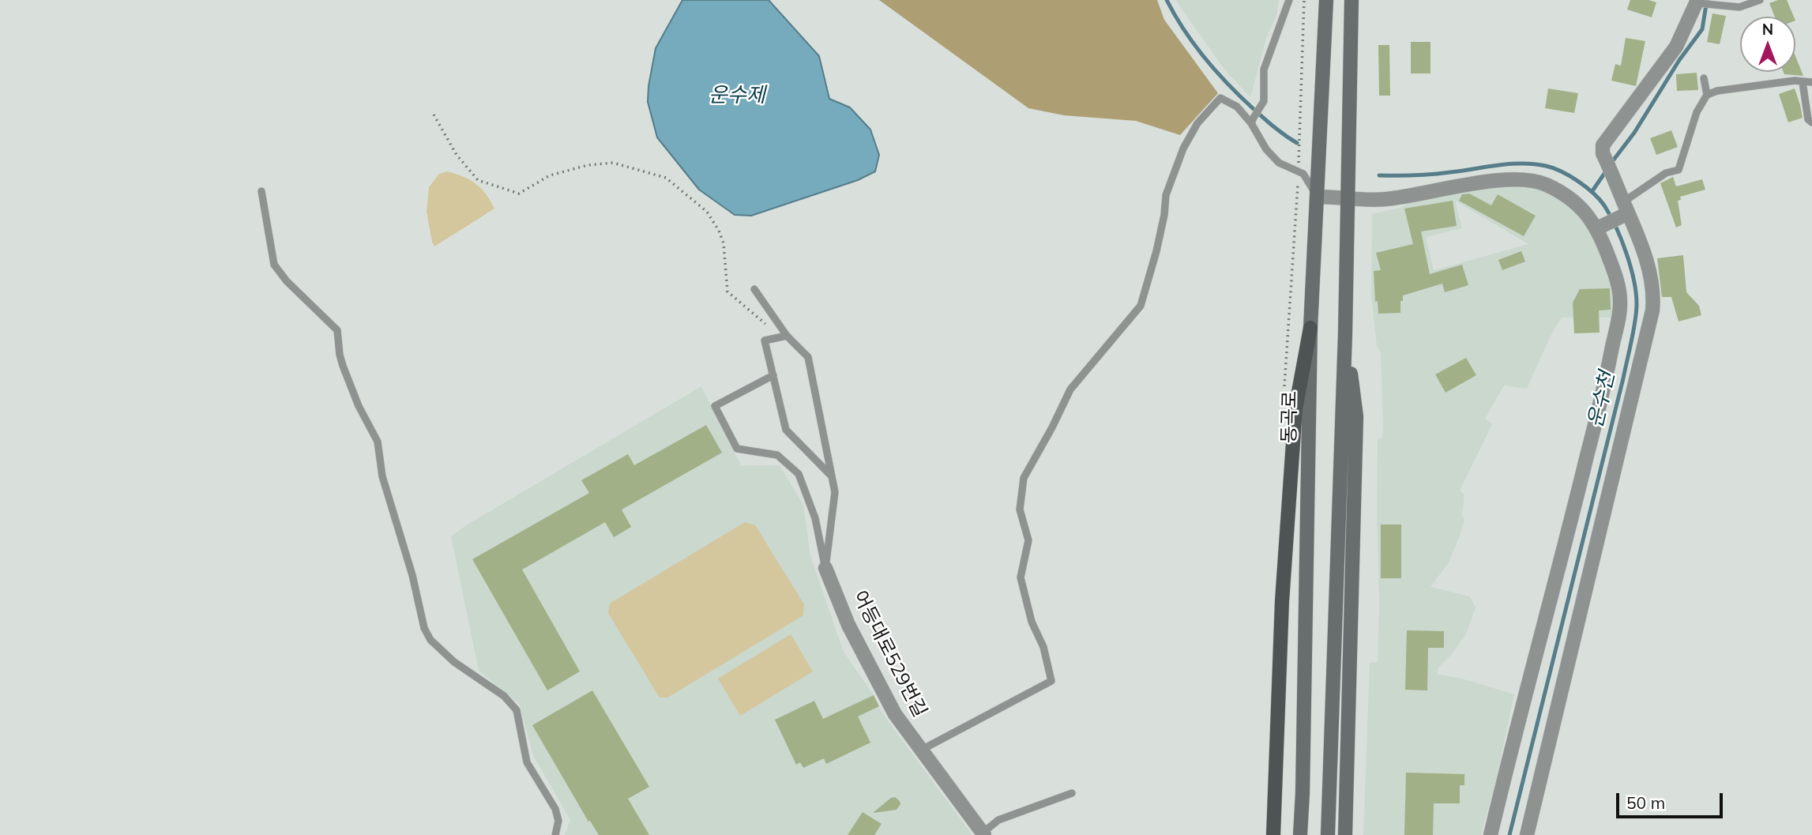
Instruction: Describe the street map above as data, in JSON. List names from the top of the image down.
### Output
{
  "streets": {
    "main road": ["동곡로"],
    "street": ["어등대로529번길"]
  },
  "water": ["운수제", "운수천"],
  "scale_bar": "50 m",
  "north": "top"
}
